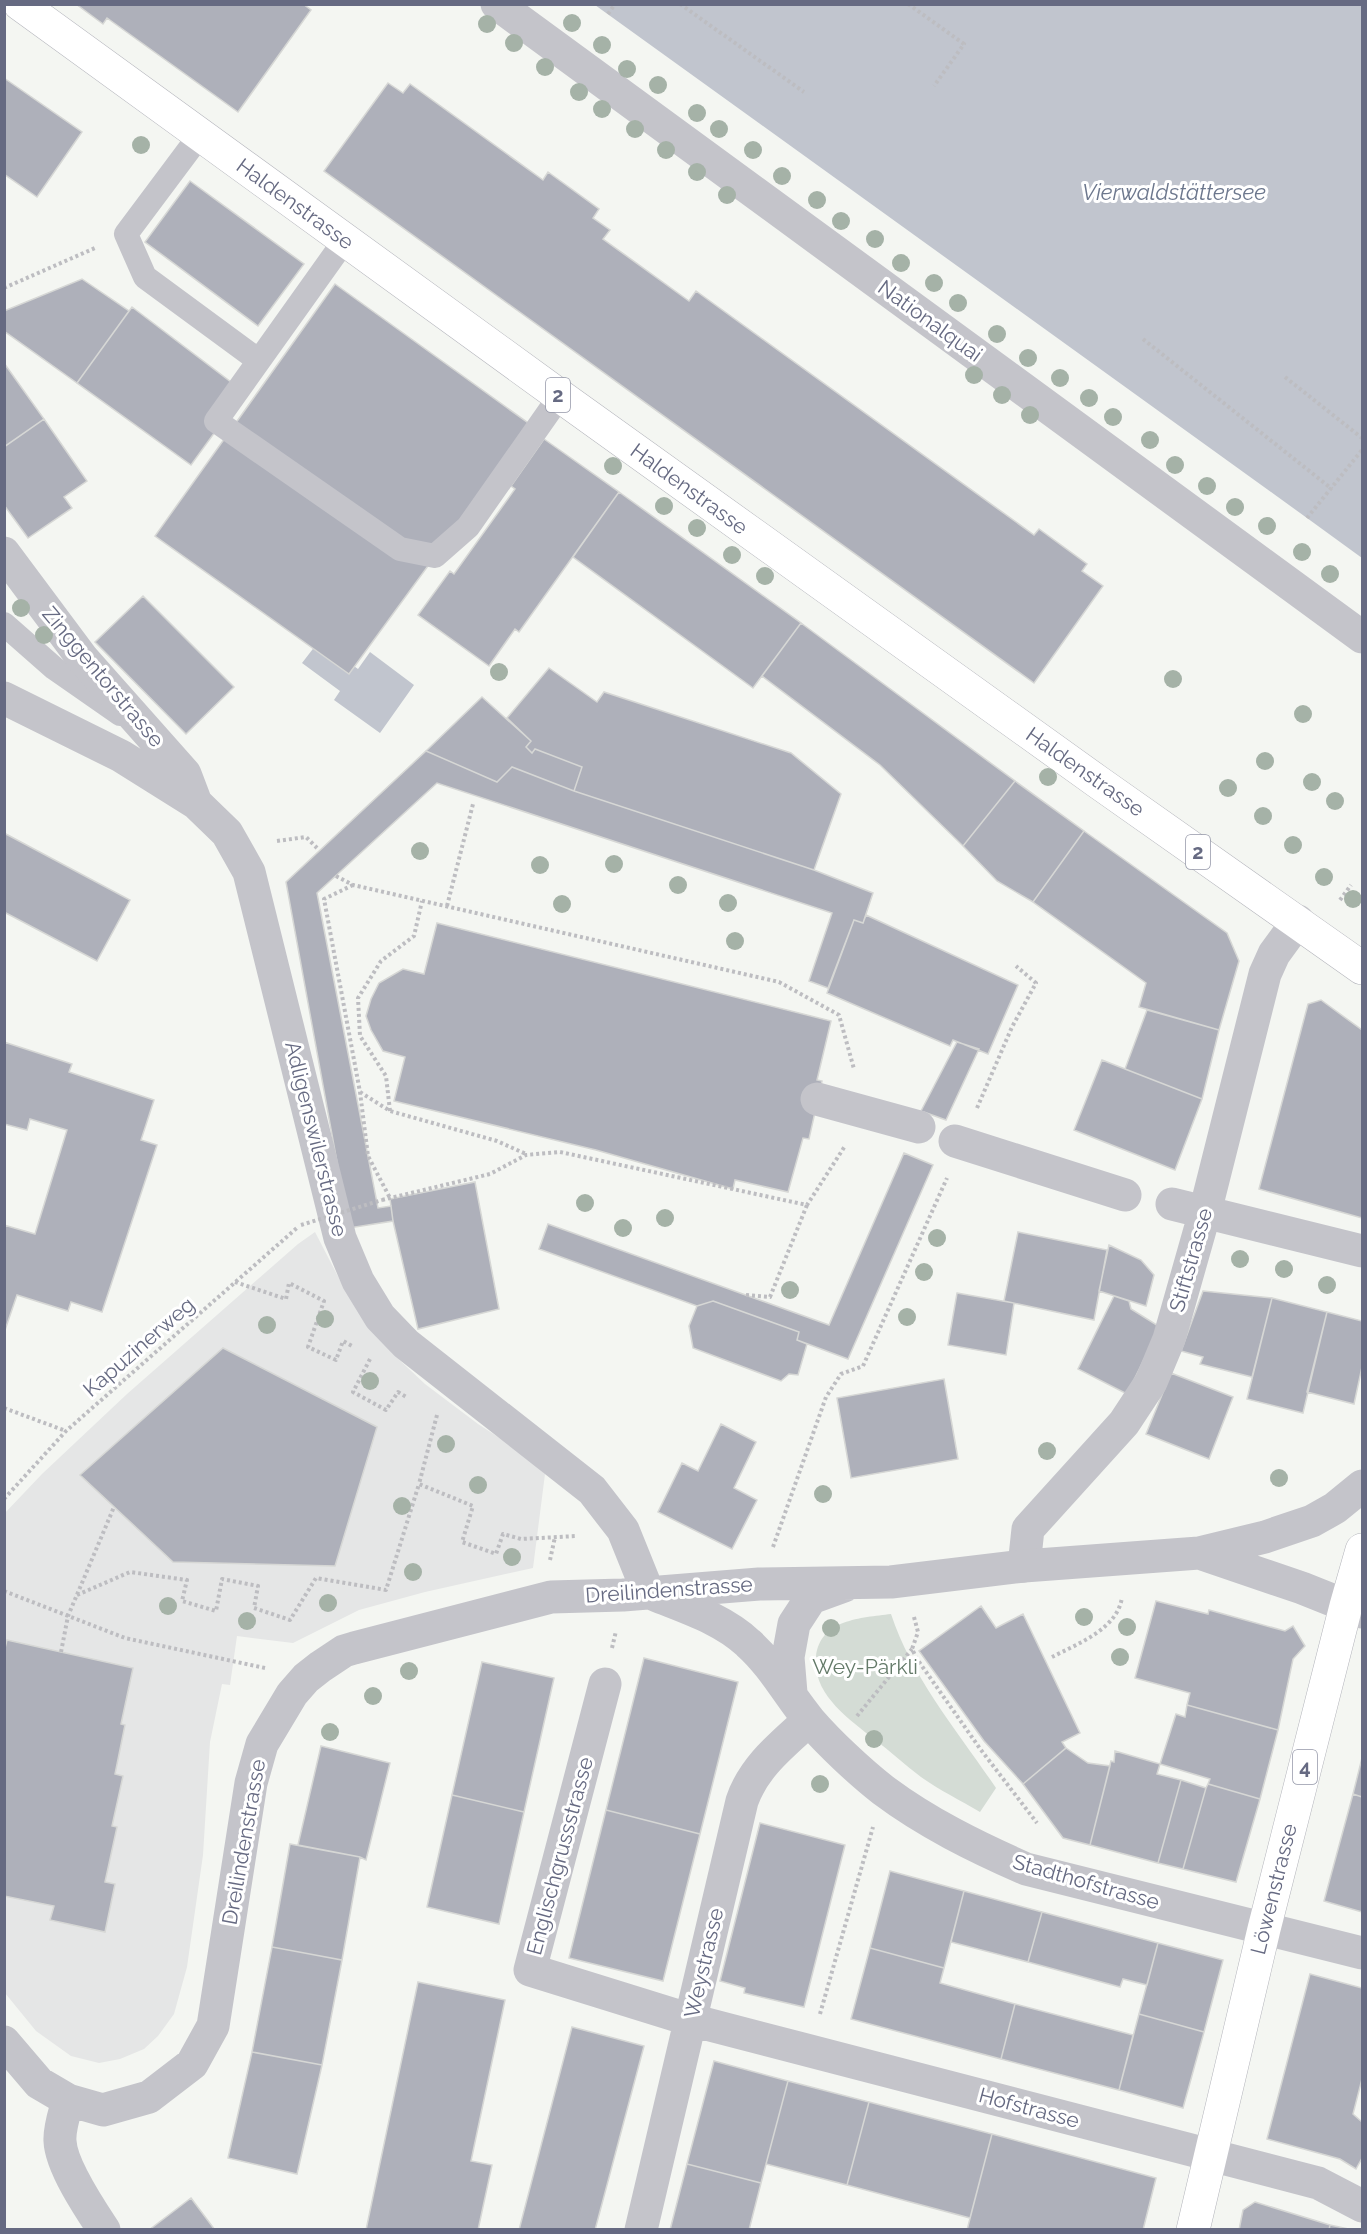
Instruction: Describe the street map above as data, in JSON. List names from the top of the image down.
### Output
{
  "streets": {
    "main road": [
      "Haldenstrasse",
      "2",
      "4",
      "Löwenstrasse"
    ],
    "street": [
      "Nationalquai",
      "Zinggentorstrasse",
      "Adligenswilerstrasse",
      "Stiftstrasse",
      "Dreilindenstrasse",
      "Englischgrussstrasse",
      "Stadthofstrasse",
      "Weystrasse",
      "Hofstrasse"
    ],
    "path": ["Kapuzinerweg"]
  },
  "crossings": [
    ["Haldenstrasse", "Stiftstrasse"],
    ["Zinggentorstrasse", "Adligenswilerstrasse"],
    ["Adligenswilerstrasse", "Dreilindenstrasse"],
    ["Adligenswilerstrasse", "Stadthofstrasse"],
    ["Stiftstrasse", "Dreilindenstrasse"],
    ["Dreilindenstrasse", "Stadthofstrasse"],
    ["Dreilindenstrasse", "Löwenstrasse"],
    ["Englischgrussstrasse", "Weystrasse"],
    ["Englischgrussstrasse", "Hofstrasse"],
    ["Stadthofstrasse", "Löwenstrasse"],
    ["Stadthofstrasse", "Weystrasse"],
    ["Löwenstrasse", "Hofstrasse"],
    ["Weystrasse", "Hofstrasse"]
  ],
  "water": ["Vierwaldstättersee"],
  "parks": ["Wey-Pärkli"]
}
